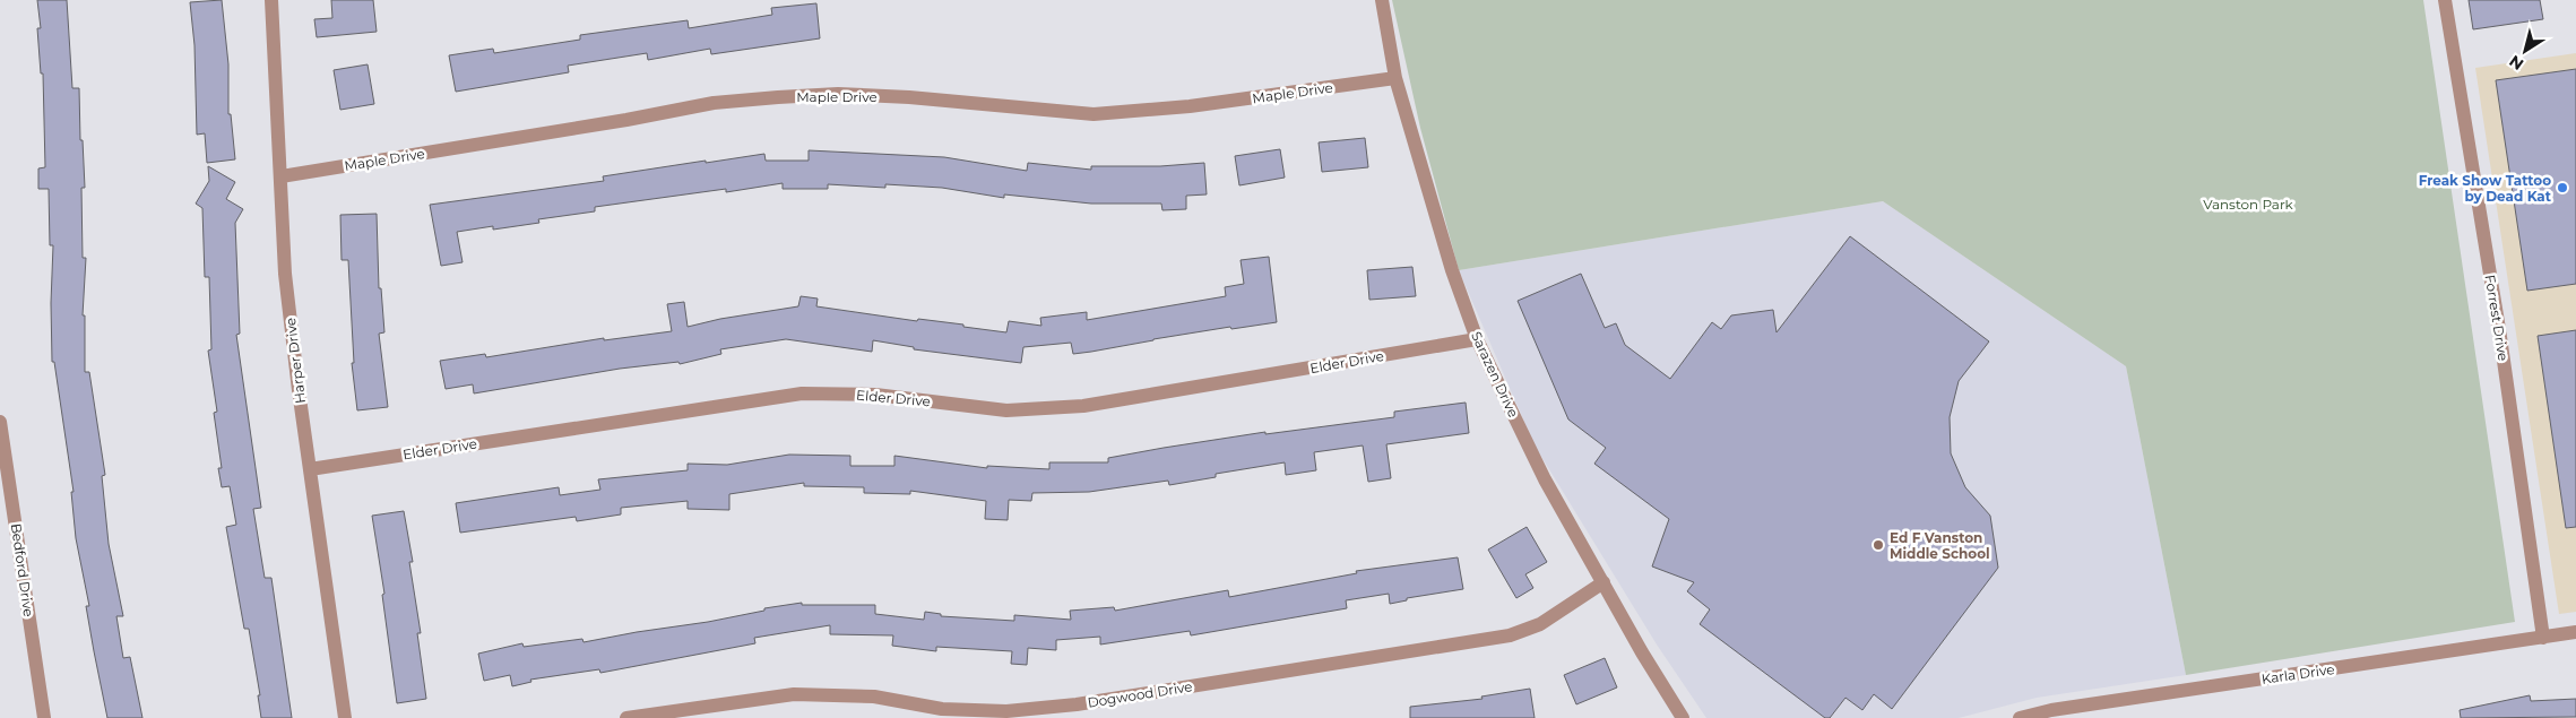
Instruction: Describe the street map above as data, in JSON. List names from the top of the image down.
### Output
{
  "streets": {
    "street": [
      "Maple Drive",
      "Forrest Drive",
      "Harper Drive",
      "Elder Drive",
      "Sarazen Drive",
      "Bedford Drive",
      "Karla Drive",
      "Dogwood Drive"
    ]
  },
  "crossings": [
    ["Maple Drive", "Harper Drive"],
    ["Maple Drive", "Sarazen Drive"],
    ["Forrest Drive", "Karla Drive"],
    ["Harper Drive", "Elder Drive"],
    ["Elder Drive", "Sarazen Drive"],
    ["Sarazen Drive", "Dogwood Drive"]
  ],
  "parks": ["Vanston Park"],
  "places": ["Freak Show Tattoo by Dead Kat", "Ed F Vanston Middle School"],
  "north": "bottom left"
}
